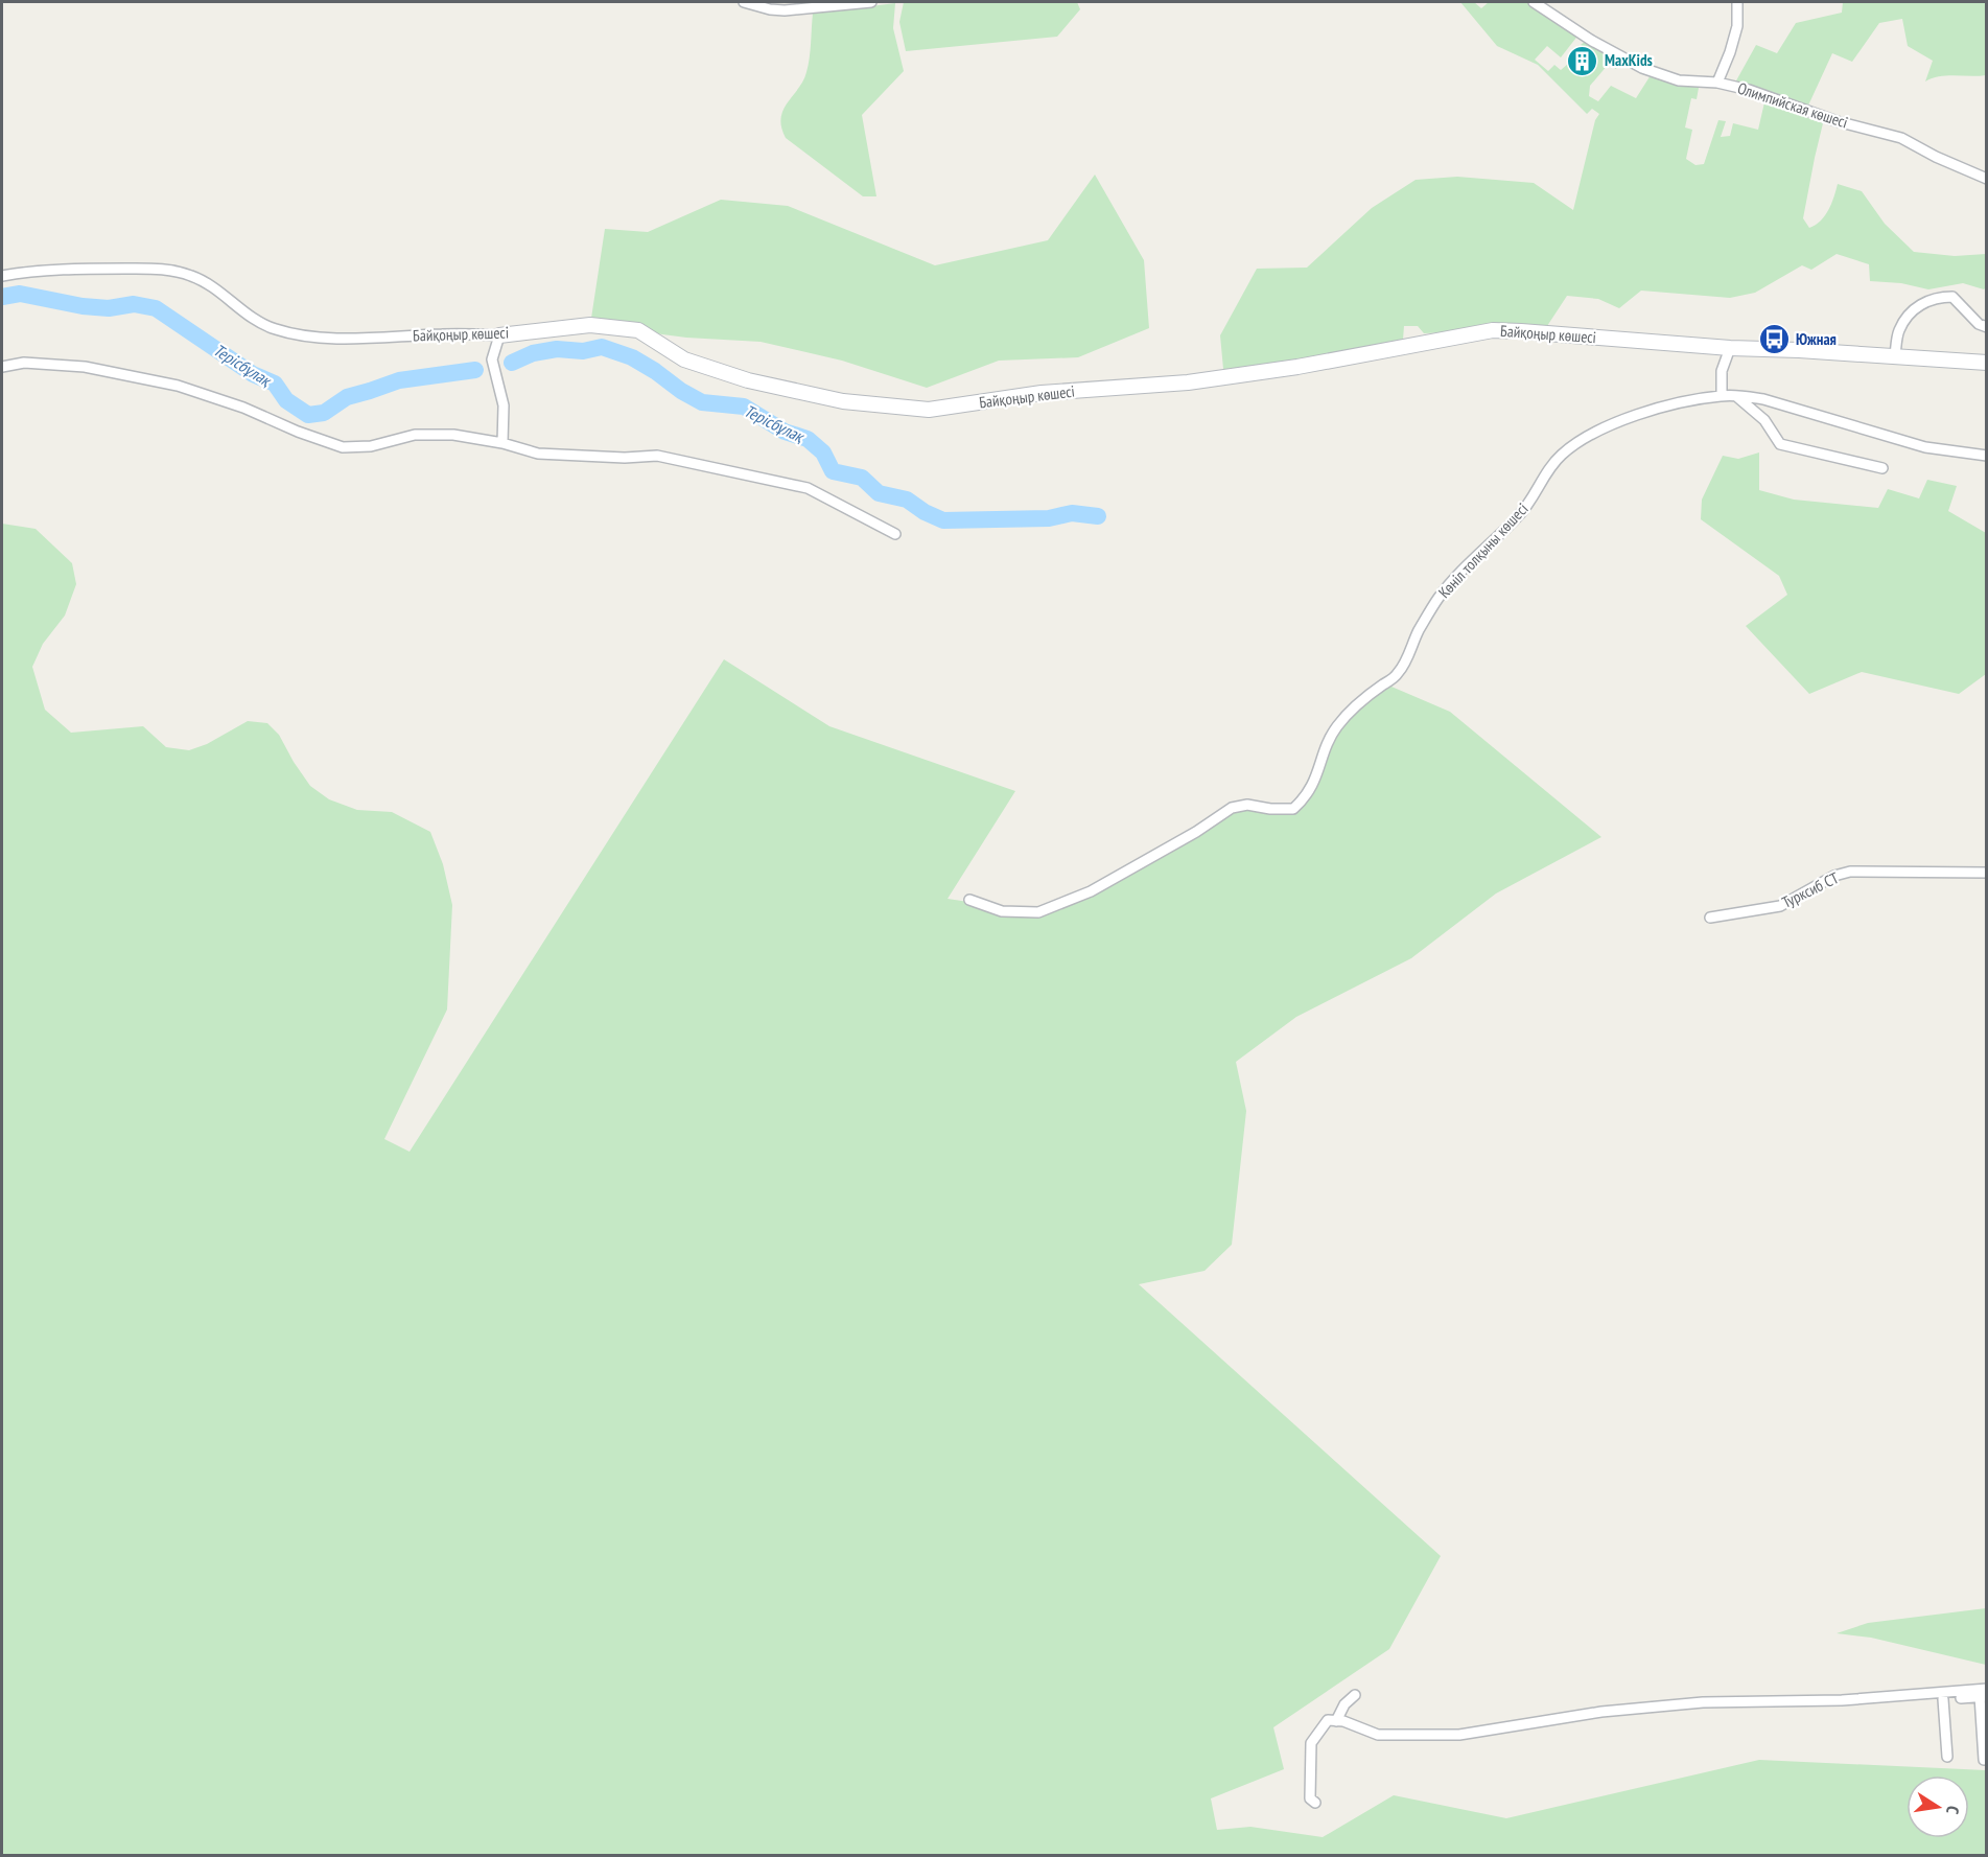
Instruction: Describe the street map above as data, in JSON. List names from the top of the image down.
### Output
{
  "streets": {
    "street": [
      "Олимпийская көшесі",
      "Байқоңыр көшесі",
      "Көніл толқыны көшесі",
      "Турксиб СТ"
    ]
  },
  "water": ["Терісбұлақ"],
  "places": {
    "building": ["MaxKids"],
    "bus stop": ["Южная"]
  },
  "north": "right"
}
